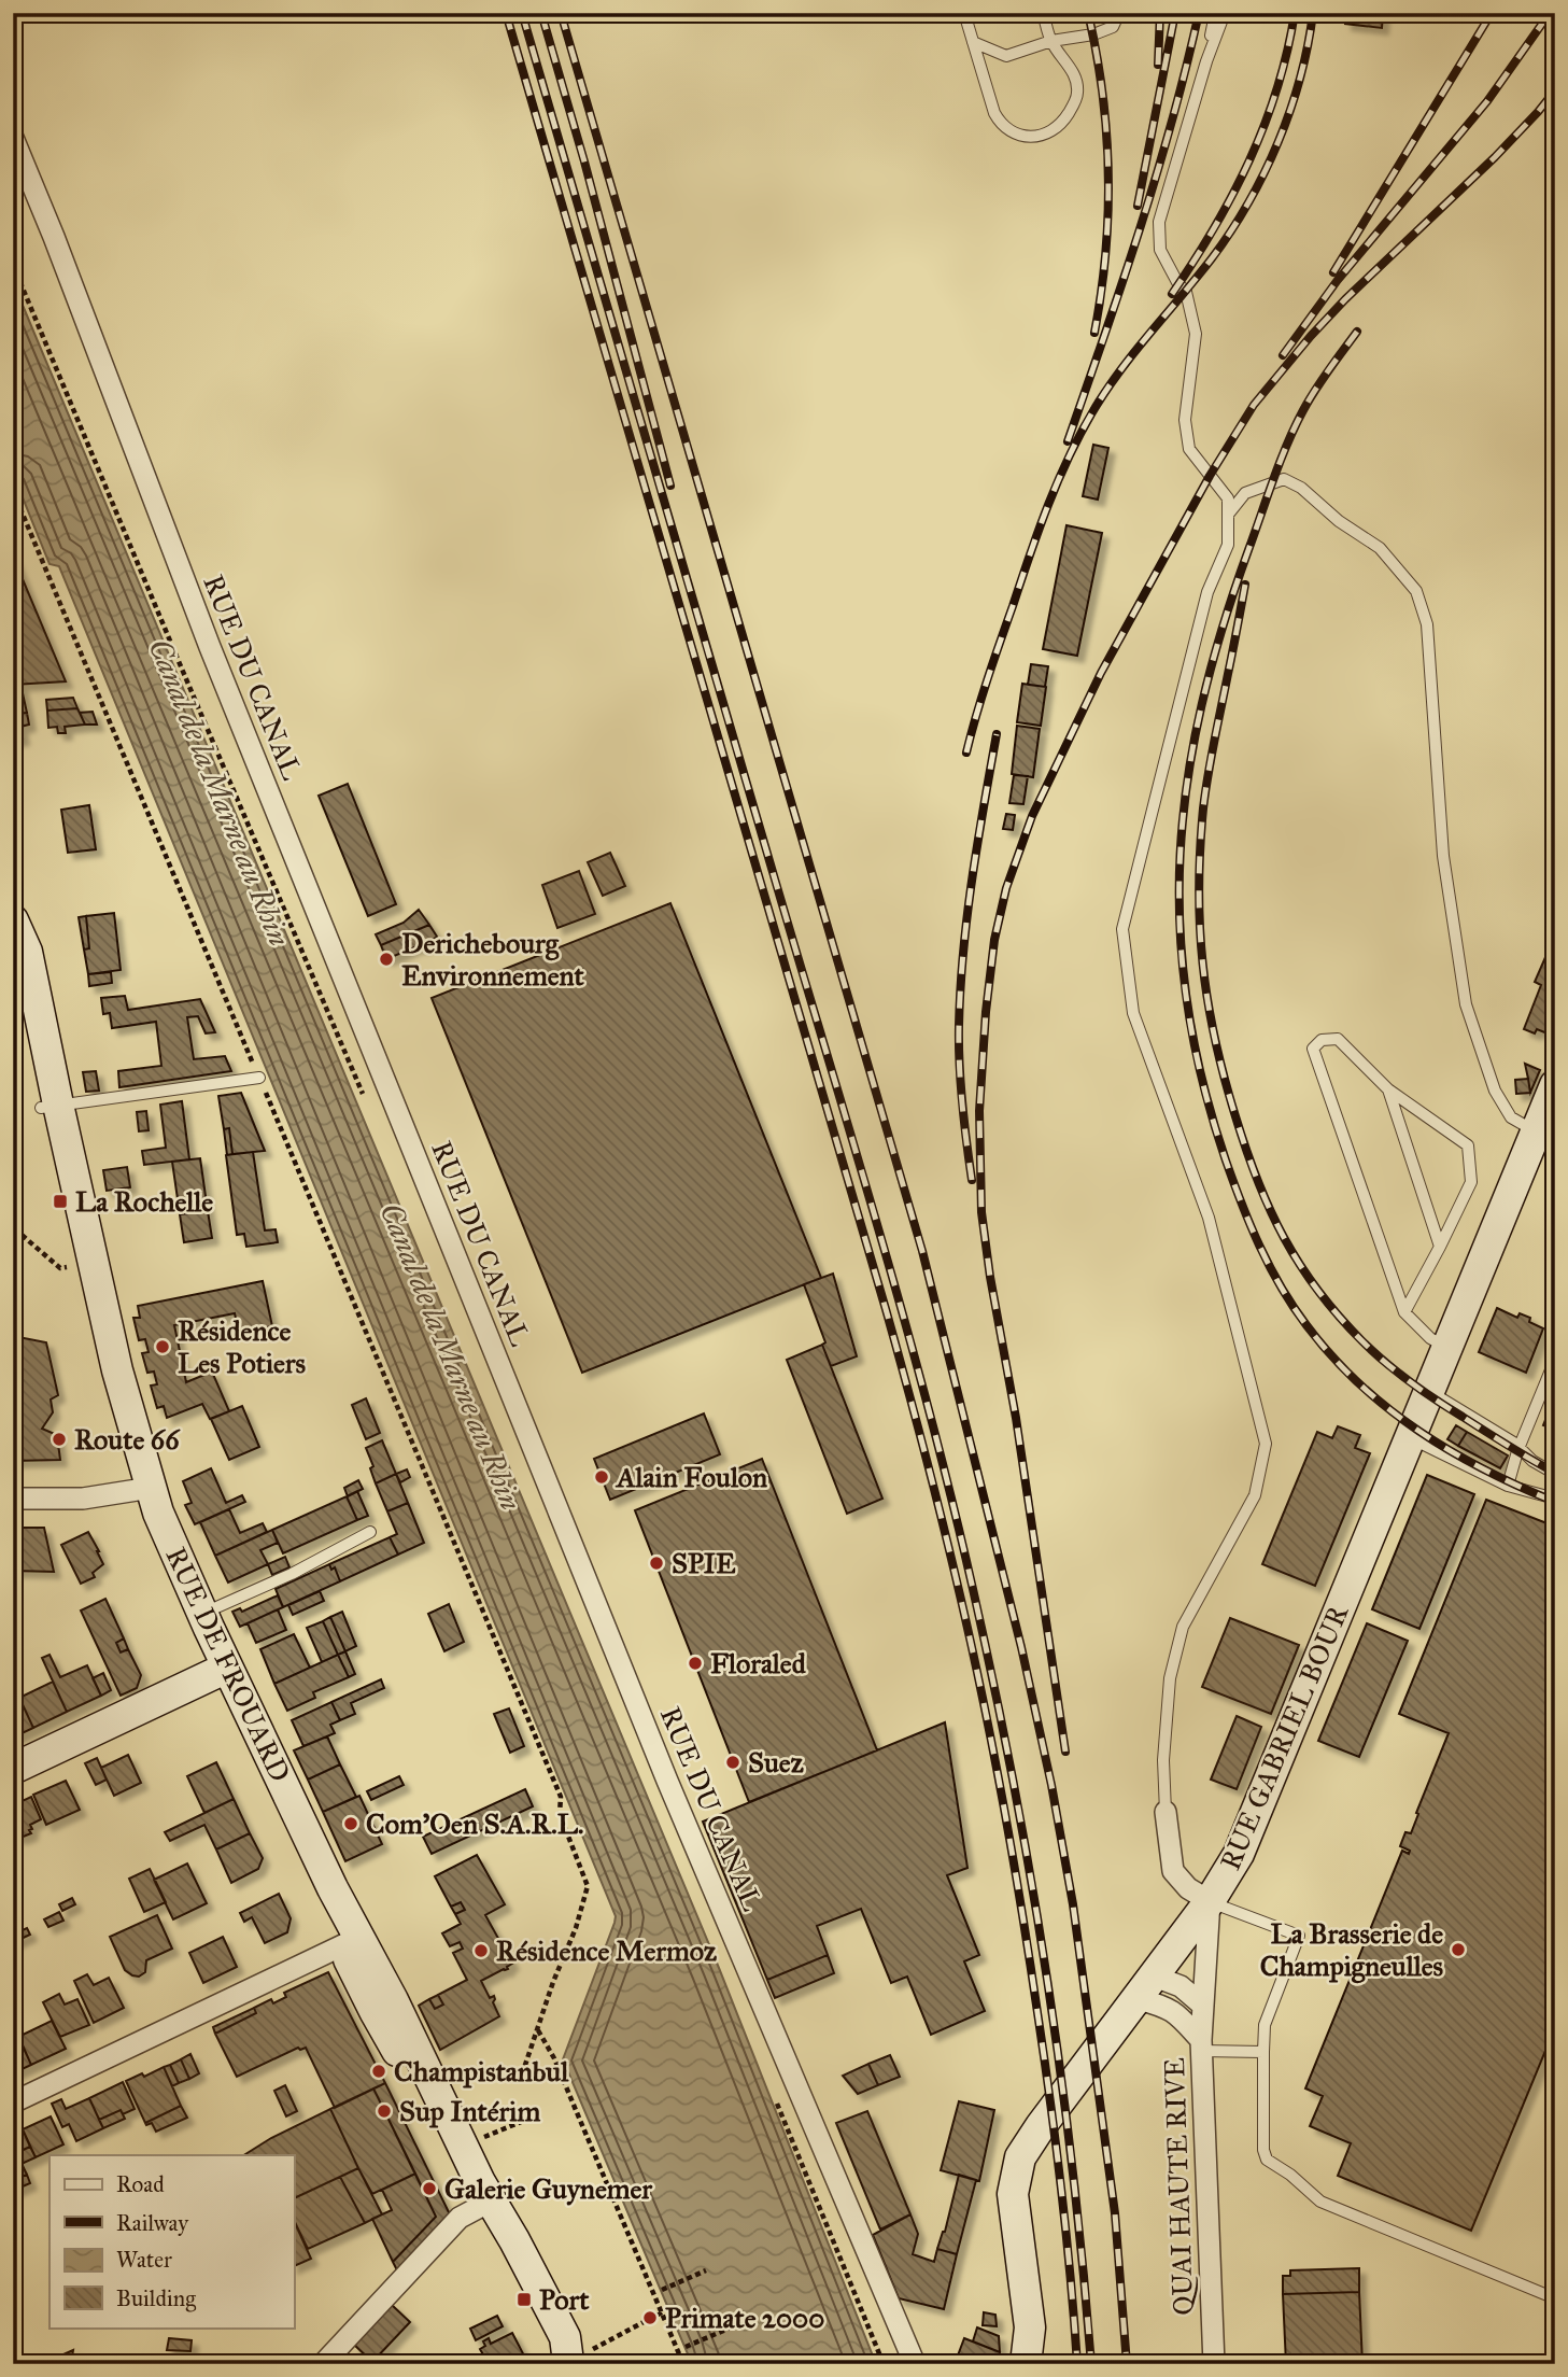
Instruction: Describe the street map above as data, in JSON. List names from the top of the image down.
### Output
{
  "streets": {
    "main road": ["RUE DE FROUARD", "RUE GABRIEL BOUR"],
    "street": ["RUE DU CANAL", "QUAI HAUTE RIVE"]
  },
  "crossings": [
    ["RUE GABRIEL BOUR", "QUAI HAUTE RIVE"]
  ],
  "water": ["Canal de la Marne au Rhin"],
  "places": {
    "other": [
      "Derichebourg Environnement",
      "Résidence Les Potiers",
      "Route 66",
      "Alain Foulon",
      "SPIE",
      "Floraled",
      "Suez",
      "Com’Oen S.A.R.L.",
      "La Brasserie de Champigneulles",
      "Résidence Mermoz",
      "Champistanbul",
      "Sup Intérim",
      "Galerie Guynemer",
      "Primate 2000"
    ],
    "transit": ["La Rochelle", "Port"]
  },
  "legend": [
    "Road",
    "Railway",
    "Water",
    "Building"
  ]
}
